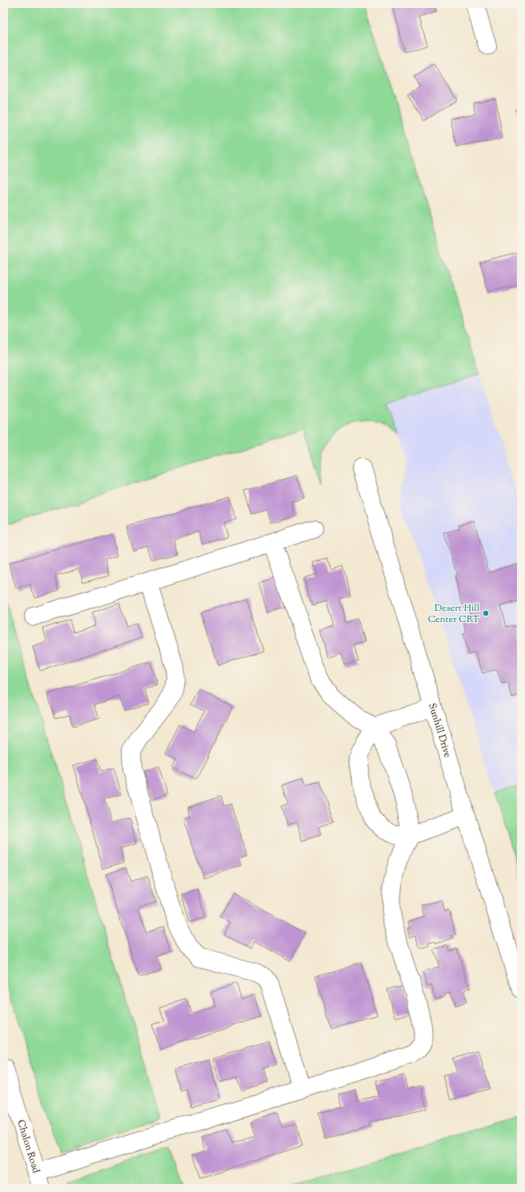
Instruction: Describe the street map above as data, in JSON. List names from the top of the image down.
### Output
{
  "streets": {
    "street": ["Sunhill Drive", "Chalon Road"]
  },
  "places": ["Desert Hill Center CRT"]
}
